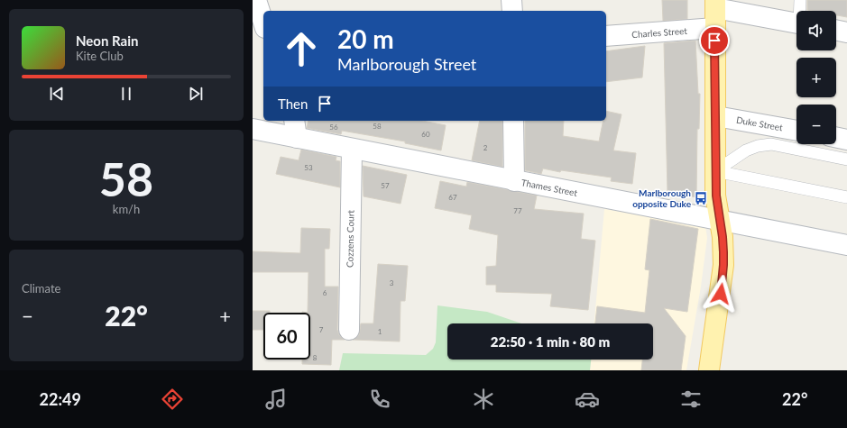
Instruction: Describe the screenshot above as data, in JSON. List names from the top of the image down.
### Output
{
  "streets": {
    "street": [
      "Charles Street",
      "Duke Street",
      "Thames Street",
      "Cozzens Court"
    ]
  },
  "crossings": [
    ["Thames Street", "Cozzens Court"]
  ],
  "places": {
    "bus stop": ["Marlborough opposite Duke"]
  },
  "house_numbers": [
    "58",
    "56",
    "60",
    "2",
    "53",
    "57",
    "67",
    "77",
    "3",
    "6",
    "7",
    "1",
    "8"
  ],
  "page": {
    "map_buttons": ["+", "−"],
    "turn": ["20 m", "Marlborough Street"],
    "song": ["Neon Rain", "Kite Club"],
    "then": "Then",
    "tile": [
      ["58", "km/h"],
      "Climate"
    ],
    "heat": ["−", "22°", "+"],
    "limit": "60",
    "trip": "22:50 · 1 min · 80 m",
    "tabs": ["22:49", "22°"]
  }
}
